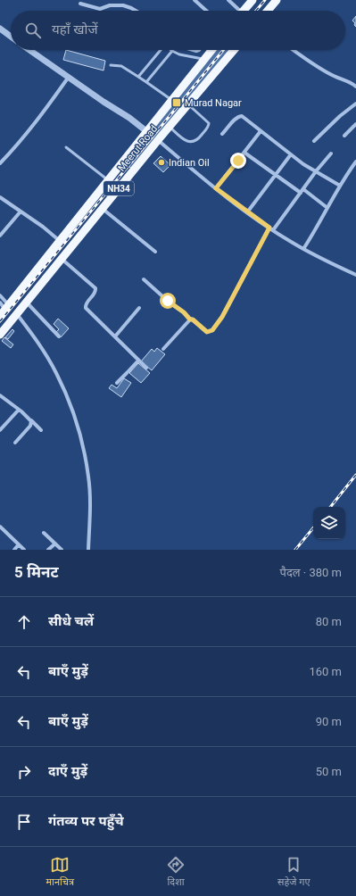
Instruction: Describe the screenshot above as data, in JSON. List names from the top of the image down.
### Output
{
  "streets": {
    "highway": ["Meerut Road", "NH34"]
  },
  "places": {
    "transit": ["Murad Nagar"],
    "other": ["Indian Oil"]
  },
  "page": {
    "search": "यहाँ खोजें",
    "heading": ["5 मिनट", "पैदल · 380 m"],
    "list": [
      ["सीधे चलें", "80 m"],
      ["बाएँ मुड़ें", "160 m"],
      ["बाएँ मुड़ें", "90 m"],
      ["दाएँ मुड़ें", "50 m"],
      "गंतव्य पर पहुँचे"
    ],
    "nav": ["मानचित्र", "दिशा", "सहेजे गए"]
  }
}
